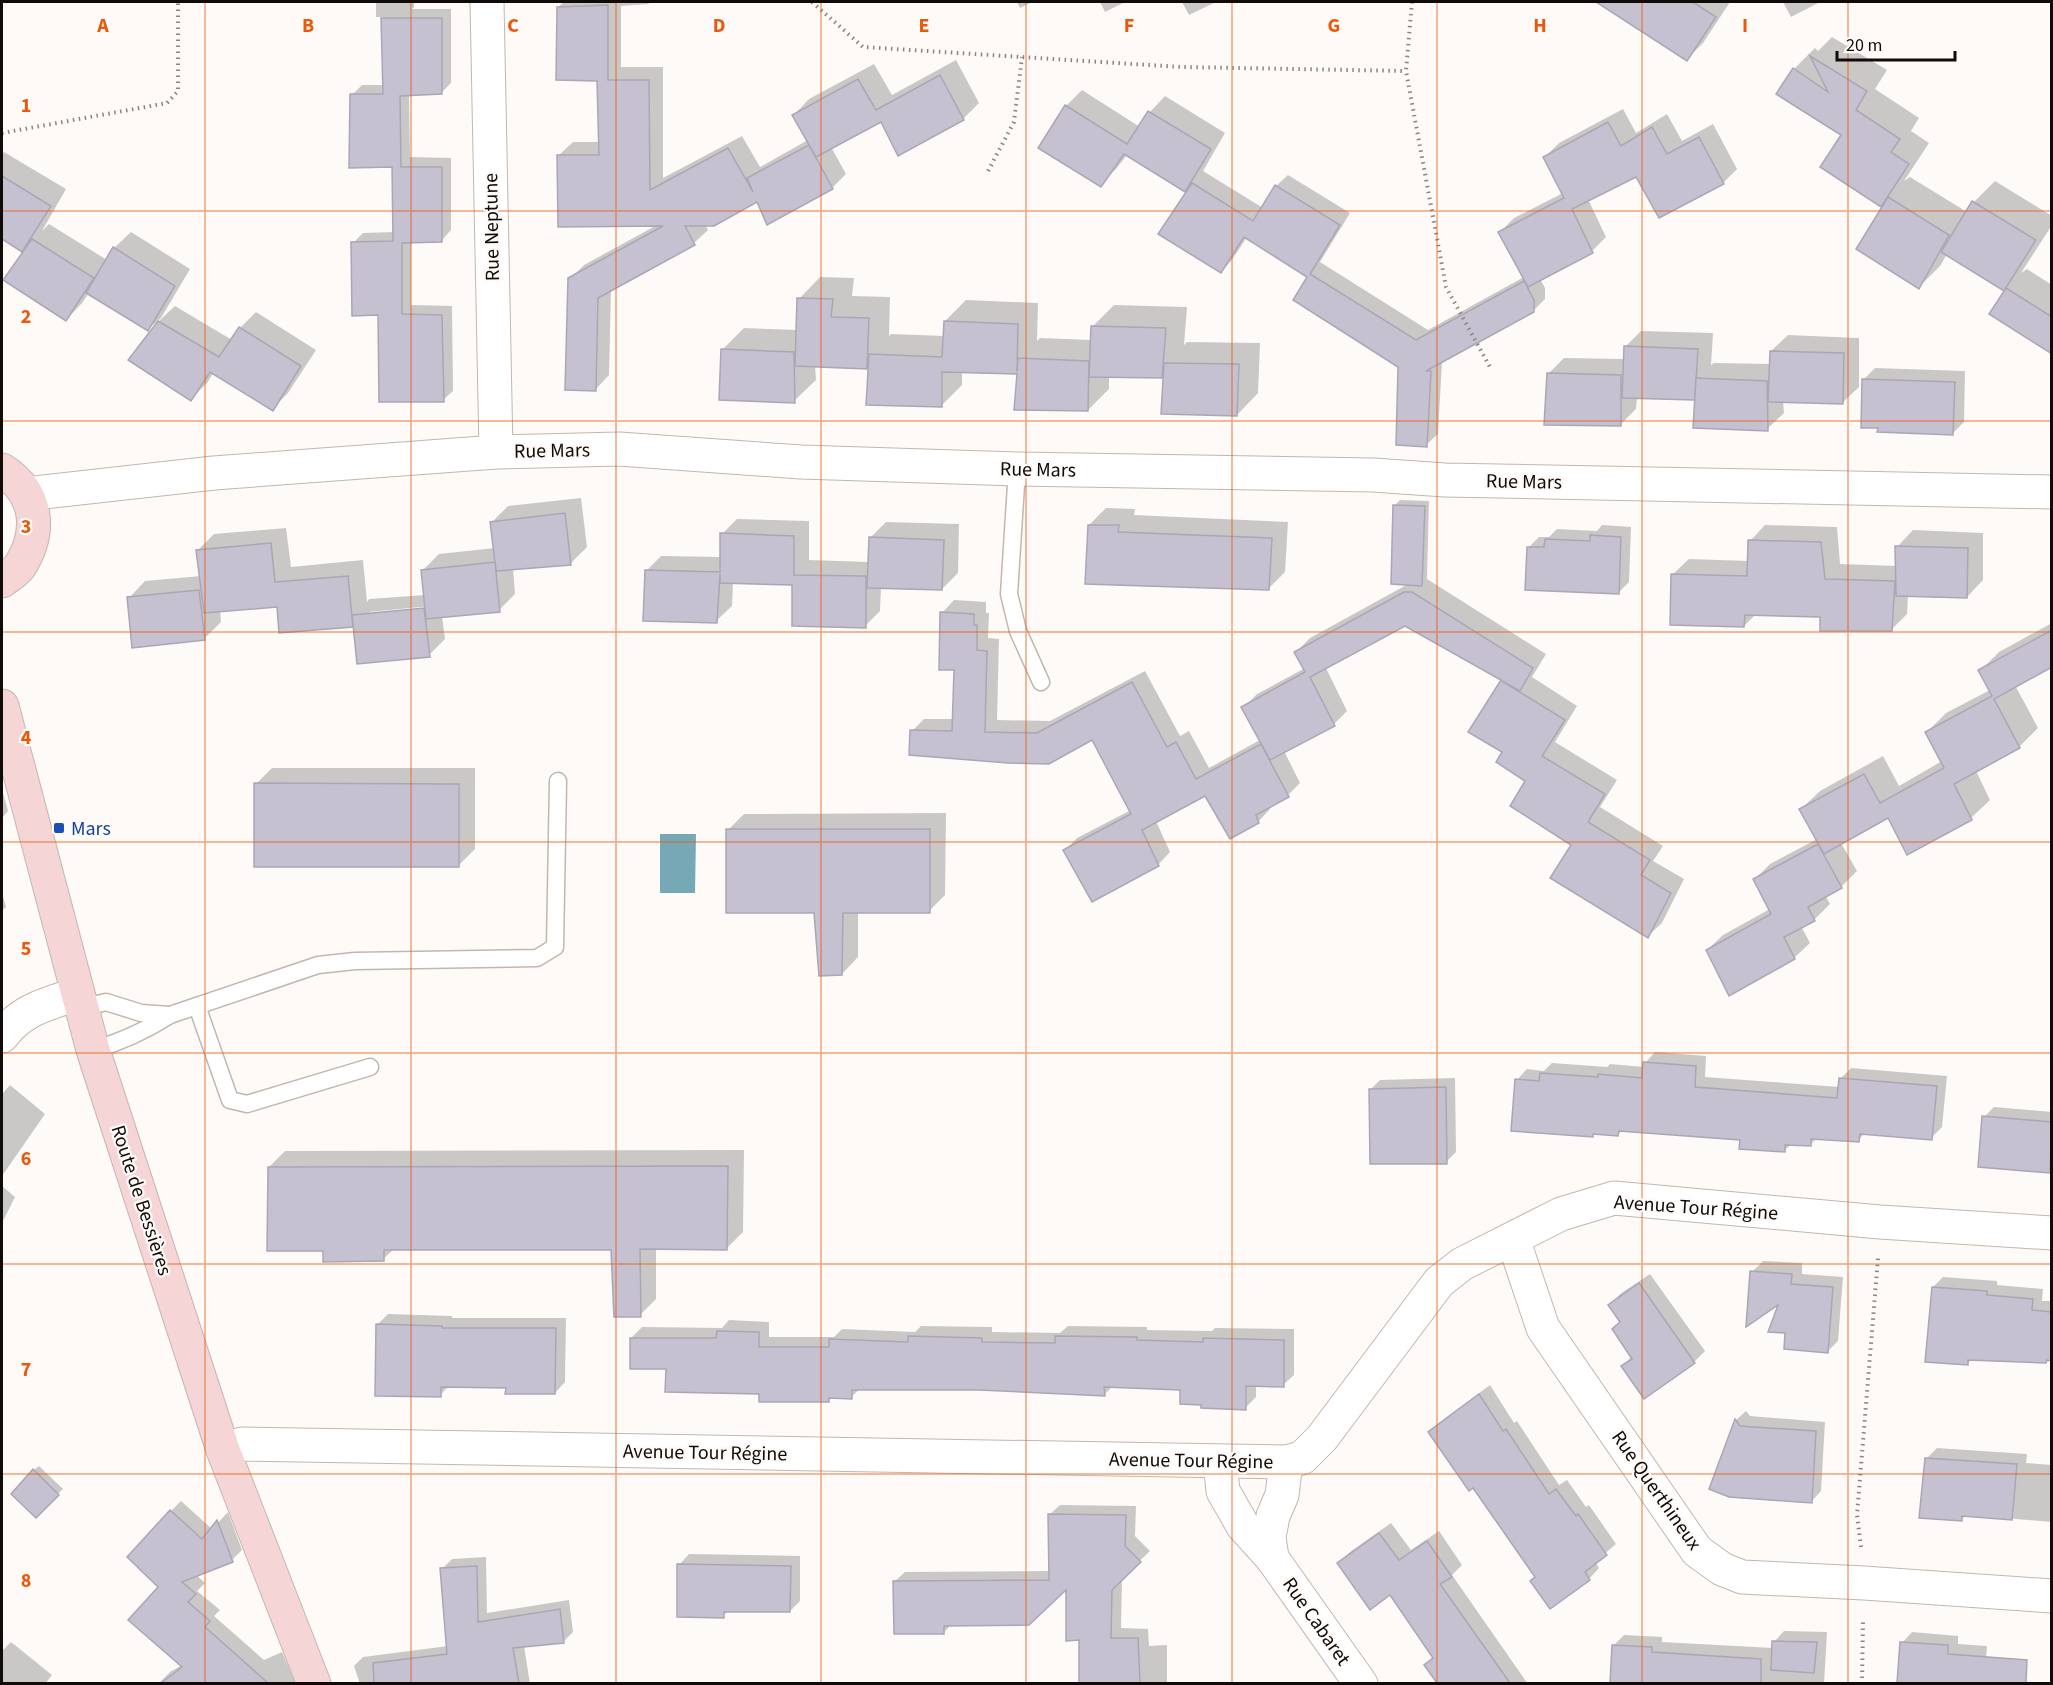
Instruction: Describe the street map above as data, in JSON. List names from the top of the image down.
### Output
{
  "streets": {
    "main road": ["Route de Bessières"],
    "street": [
      "Rue Neptune",
      "Rue Mars",
      "Avenue Tour Régine",
      "Rue Querthineux",
      "Rue Cabaret"
    ]
  },
  "crossings": [
    ["Rue Neptune", "Rue Mars"],
    ["Route de Bessières", "Avenue Tour Régine"],
    ["Avenue Tour Régine", "Rue Querthineux"],
    ["Avenue Tour Régine", "Rue Cabaret"]
  ],
  "places": {
    "transit": ["Mars"]
  },
  "scale_bar": "20 m",
  "grid": {
    "columns": [
      "A",
      "B",
      "C",
      "D",
      "E",
      "F",
      "G",
      "H",
      "I"
    ],
    "rows": [
      "1",
      "2",
      "3",
      "4",
      "5",
      "6",
      "7",
      "8"
    ]
  }
}
